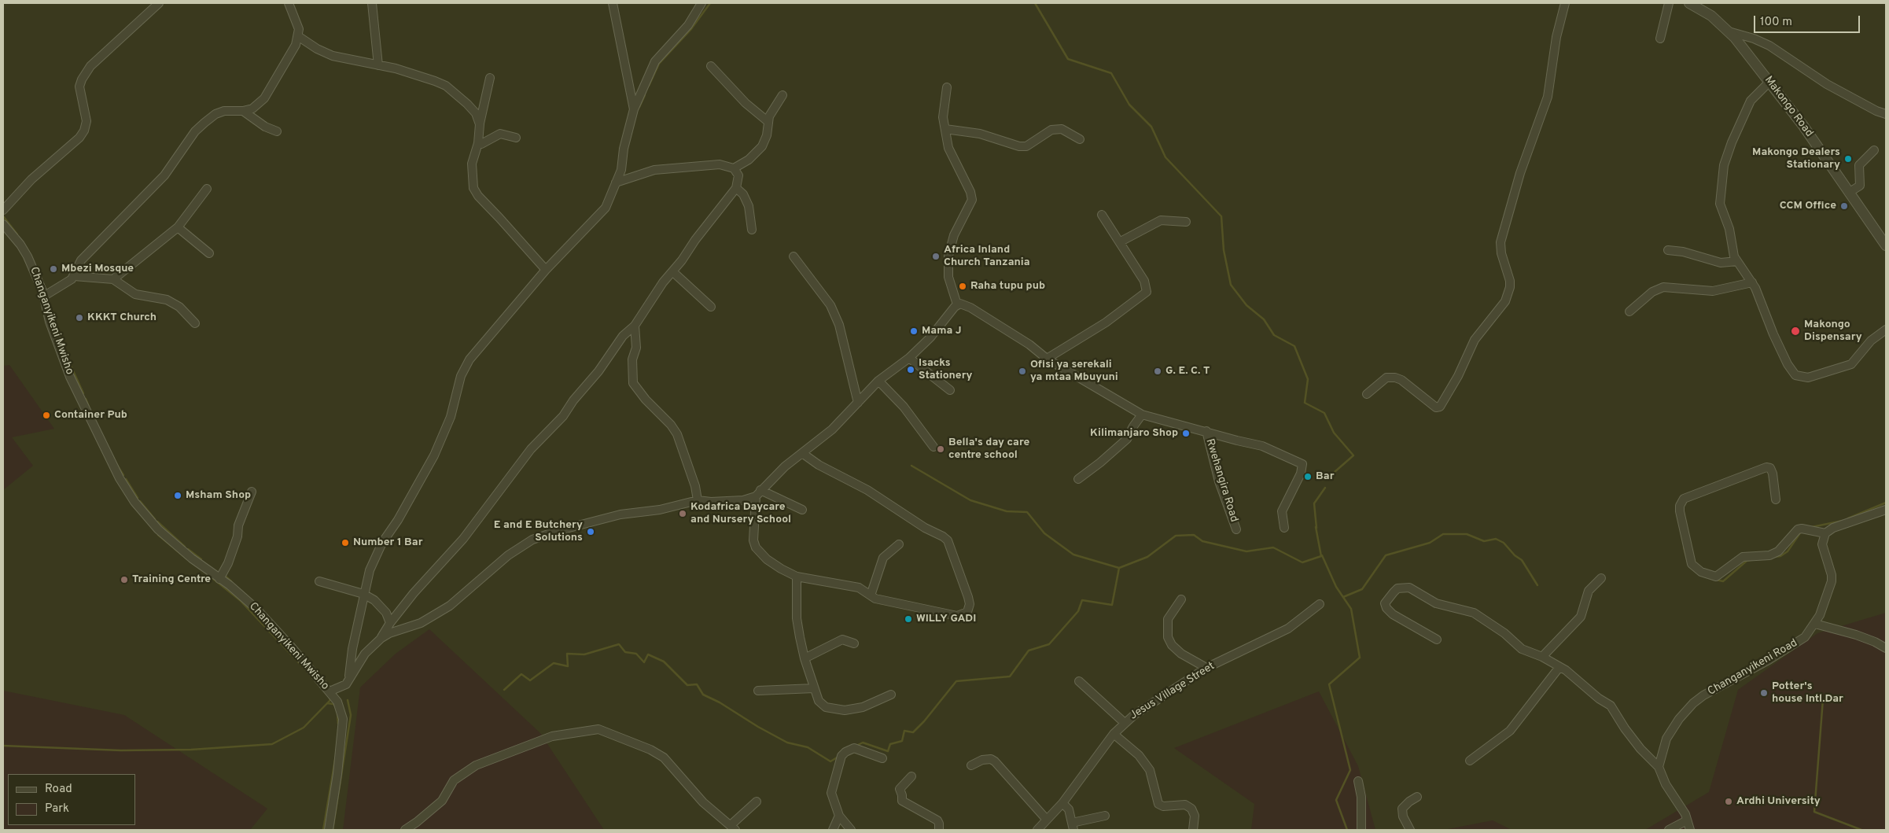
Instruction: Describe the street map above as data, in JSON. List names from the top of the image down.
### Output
{
  "streets": {
    "street": [
      "Makongo Road",
      "Changanyikeni Mwisho",
      "Rwehangira Road",
      "Changanyikeni Road",
      "Jesus Village Street"
    ]
  },
  "places": [
    "Makongo Dealers Stationary",
    "CCM Office",
    "Africa Inland Church Tanzania",
    "Mbezi Mosque",
    "Raha tupu pub",
    "KKKT Church",
    "Mama J",
    "Makongo Dispensary",
    "Isacks Stationery",
    "Ofisi ya serekali ya mtaa Mbuyuni",
    "G. E. C. T",
    "Container Pub",
    "Kilimanjaro Shop",
    "Bella's day care centre school",
    "Bar",
    "Msham Shop",
    "Kodafrica Daycare and Nursery School",
    "E and E Butchery Solutions",
    "Number 1 Bar",
    "Training Centre",
    "WILLY GADI",
    "Potter's house Intl.Dar",
    "Ardhi University"
  ],
  "legend": ["Road", "Park"],
  "scale_bar": "100 m"
}
